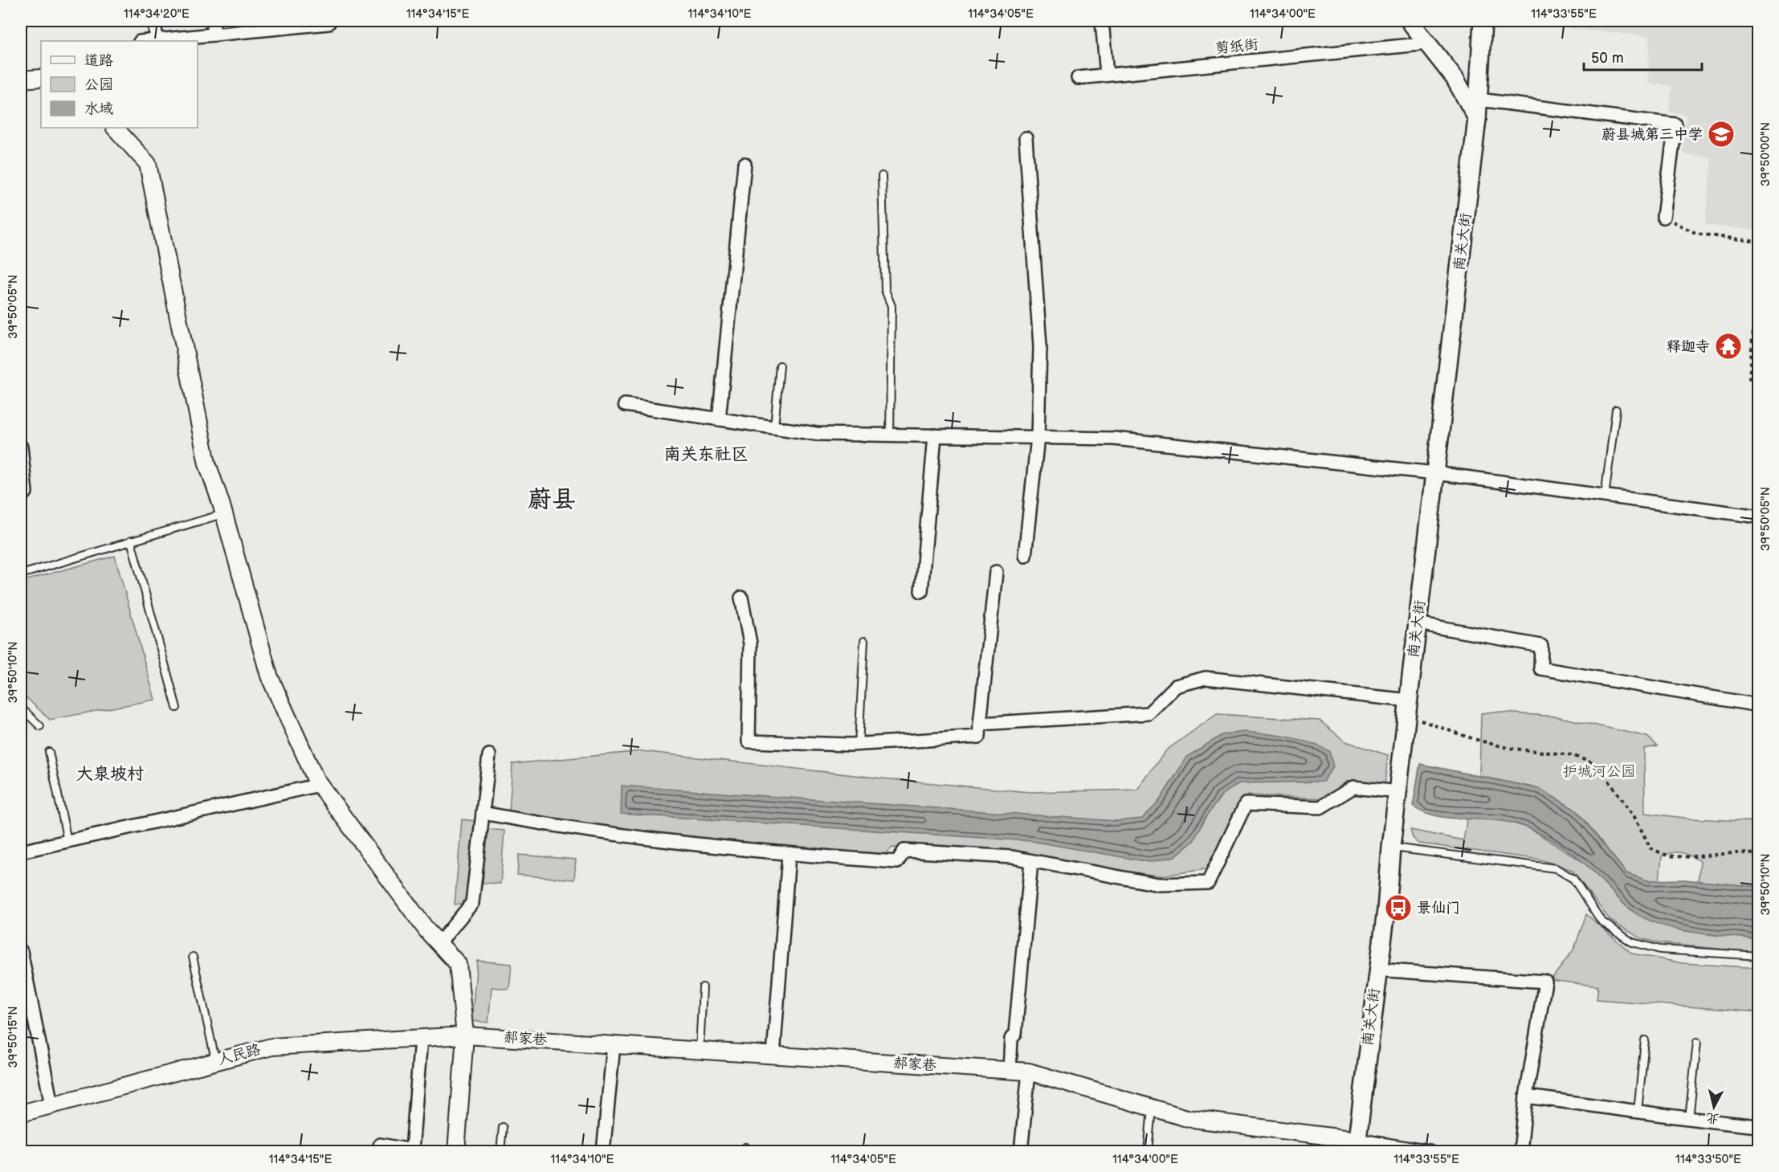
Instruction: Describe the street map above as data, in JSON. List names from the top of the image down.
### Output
{
  "streets": {
    "main road": ["南关大街"],
    "street": ["剪纸街", "郝家巷", "人民路"]
  },
  "crossings": [
    ["南关大街", "郝家巷"],
    ["郝家巷", "人民路"]
  ],
  "districts": ["南关东社区", "蔚县", "大泉坡村"],
  "parks": ["护城河公园"],
  "places": {
    "school or university": ["蔚县城第三中学"],
    "temple": ["释迦寺"],
    "bus stop": ["景仙门"]
  },
  "legend": ["道路", "公园", "水域"],
  "scale_bar": "50 m",
  "north": "bottom",
  "coordinates": [
    "114°34'20\"E",
    "114°34'15\"E",
    "114°34'10\"E",
    "114°34'05\"E",
    "114°34'00\"E",
    "114°33'55\"E",
    "39°50'00\"N",
    "39°50'05\"N",
    "39°50'10\"N",
    "39°50'15\"N",
    "114°33'50\"E"
  ]
}
